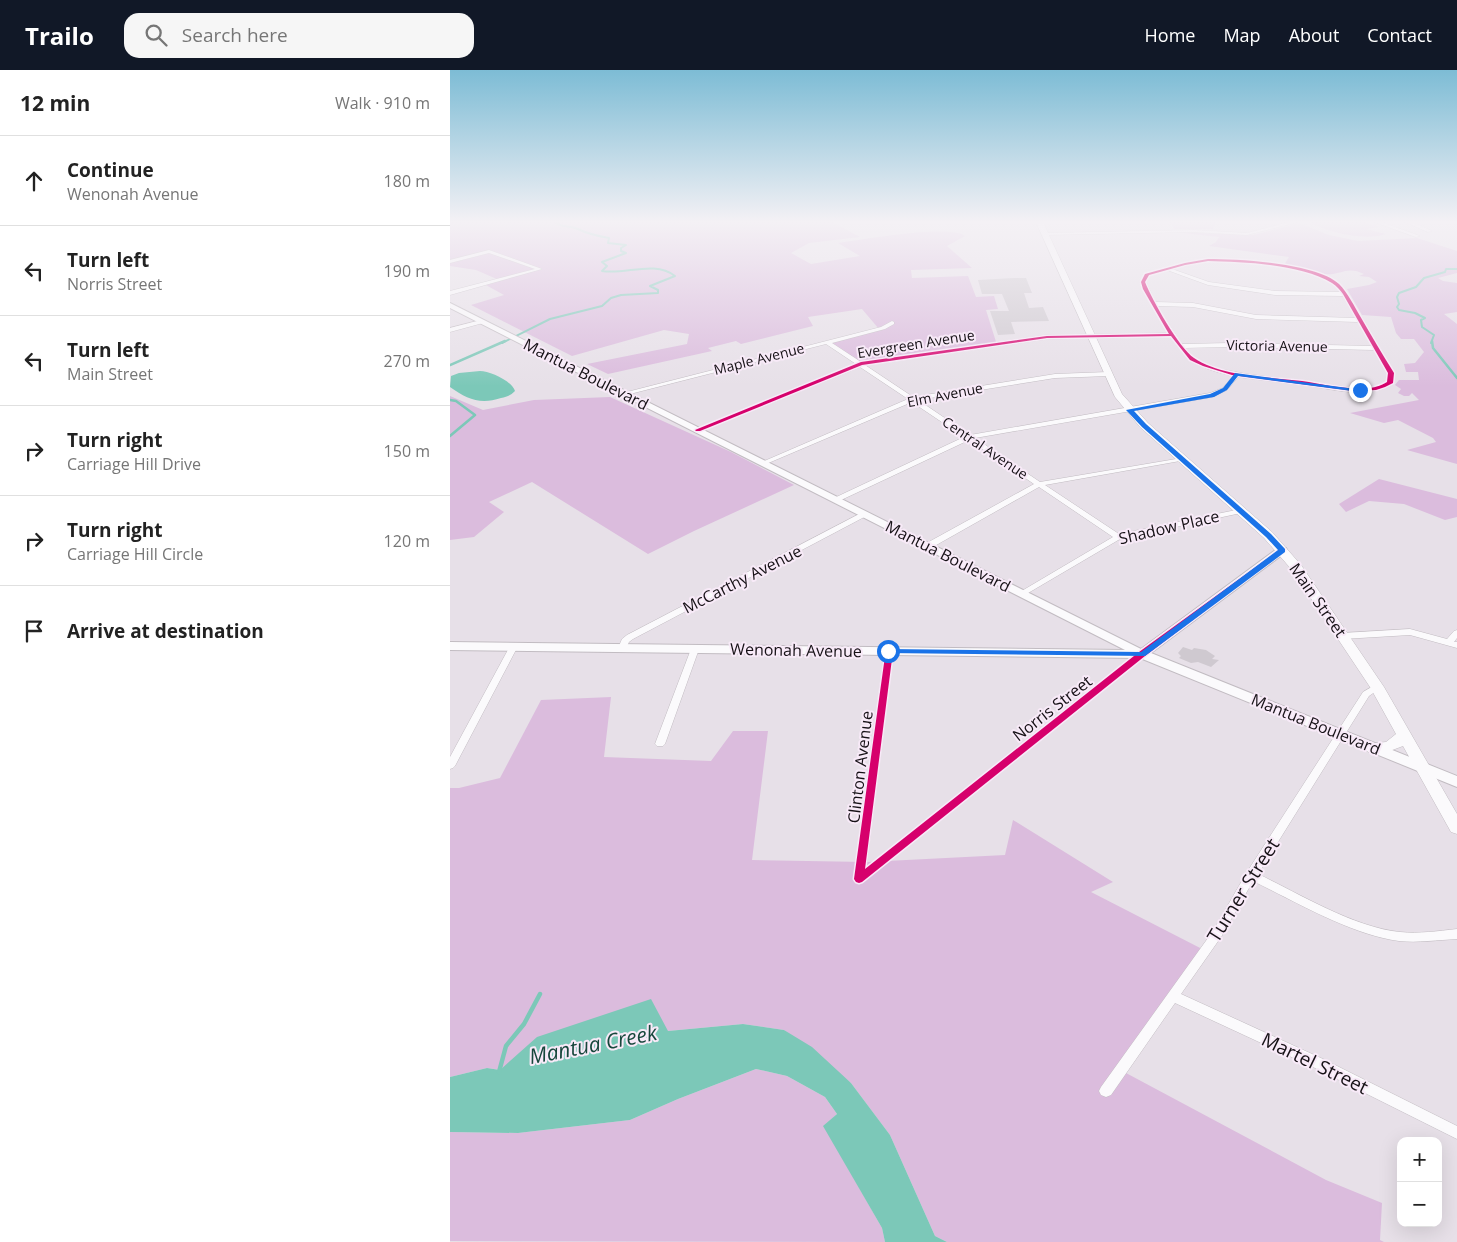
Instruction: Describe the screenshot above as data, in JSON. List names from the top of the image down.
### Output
{
  "streets": {
    "main road": [
      "Mantua Boulevard",
      "Main Street",
      "Wenonah Avenue",
      "Norris Street"
    ],
    "street": [
      "Evergreen Avenue",
      "Victoria Avenue",
      "Maple Avenue",
      "Elm Avenue",
      "Central Avenue",
      "Shadow Place",
      "McCarthy Avenue",
      "Clinton Avenue",
      "Turner Street",
      "Martel Street"
    ]
  },
  "crossings": [
    ["Evergreen Avenue", "Mantua Boulevard"],
    ["Evergreen Avenue", "Central Avenue"],
    ["Evergreen Avenue", "Main Street"],
    ["Maple Avenue", "Mantua Boulevard"],
    ["Maple Avenue", "Central Avenue"],
    ["Mantua Boulevard", "Elm Avenue"],
    ["Mantua Boulevard", "Shadow Place"],
    ["Mantua Boulevard", "McCarthy Avenue"],
    ["Mantua Boulevard", "Main Street"],
    ["Mantua Boulevard", "Wenonah Avenue"],
    ["Mantua Boulevard", "Norris Street"],
    ["Mantua Boulevard", "Turner Street"],
    ["Elm Avenue", "Central Avenue"],
    ["Elm Avenue", "Main Street"],
    ["Central Avenue", "Shadow Place"],
    ["Shadow Place", "Main Street"],
    ["McCarthy Avenue", "Wenonah Avenue"],
    ["Main Street", "Norris Street"],
    ["Main Street", "Turner Street"],
    ["Wenonah Avenue", "Norris Street"],
    ["Wenonah Avenue", "Clinton Avenue"],
    ["Norris Street", "Clinton Avenue"],
    ["Turner Street", "Martel Street"]
  ],
  "water": ["Mantua Creek"],
  "page": {
    "header": "Trailo",
    "search": "Search here",
    "nav": [
      "Home",
      "Map",
      "About",
      "Contact"
    ],
    "heading": ["12 min", "Walk · 910 m"],
    "list": [
      ["Continue", "Wenonah Avenue", "180 m"],
      ["Turn left", "Norris Street", "190 m"],
      ["Turn left", "Main Street", "270 m"],
      ["Turn right", "Carriage Hill Drive", "150 m"],
      ["Turn right", "Carriage Hill Circle", "120 m"],
      "Arrive at destination"
    ],
    "map_buttons": ["+", "−"]
  }
}
